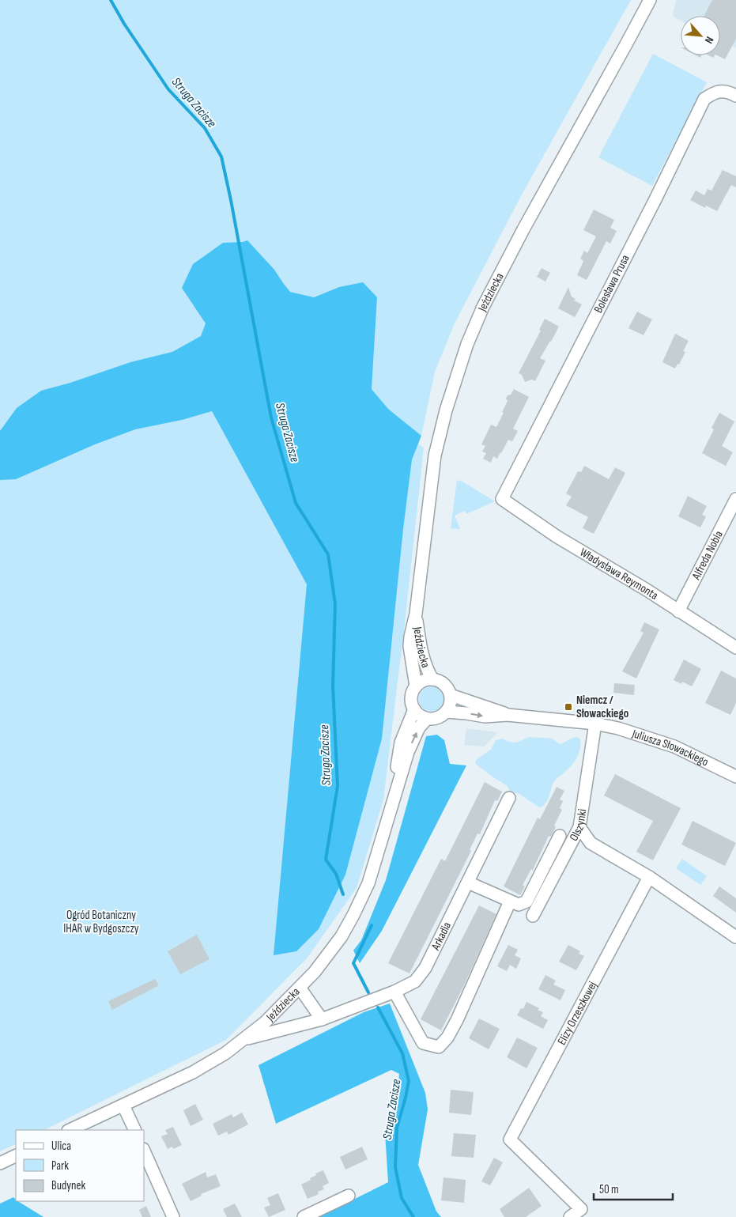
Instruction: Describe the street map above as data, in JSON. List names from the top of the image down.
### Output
{
  "streets": {
    "street": [
      "Bolesława Prusa",
      "Jeździecka",
      "Alfreda Nobla",
      "Władysława Reymonta",
      "Juliusza Słowackiego",
      "Olszynki",
      "Arkadia",
      "Elizy Orzeszkowej"
    ]
  },
  "crossings": [
    ["Bolesława Prusa", "Władysława Reymonta"],
    ["Jeździecka", "Juliusza Słowackiego"],
    ["Jeździecka", "Arkadia"],
    ["Alfreda Nobla", "Władysława Reymonta"],
    ["Juliusza Słowackiego", "Olszynki"]
  ],
  "water": ["Struga Zacisze"],
  "parks": ["Ogród Botaniczny IHAR w Bydgoszczy"],
  "places": {
    "transit": ["Niemcz / Słowackiego"]
  },
  "legend": ["Ulica", "Park", "Budynek"],
  "scale_bar": "50 m",
  "north": "bottom right"
}
